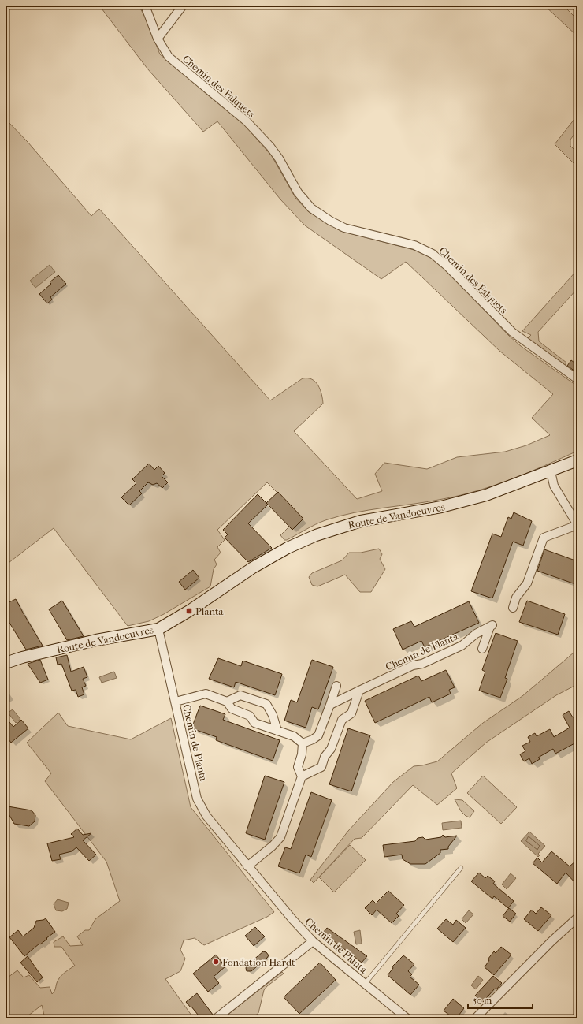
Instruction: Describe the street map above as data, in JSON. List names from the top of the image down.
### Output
{
  "streets": {
    "main road": ["Route de Vandoeuvres"],
    "street": ["Chemin des Falquets", "Chemin de Planta"]
  },
  "crossings": [
    ["Route de Vandoeuvres", "Chemin de Planta"]
  ],
  "places": {
    "transit": ["Planta"],
    "other": ["Fondation Hardt"]
  },
  "scale_bar": "50 m"
}
